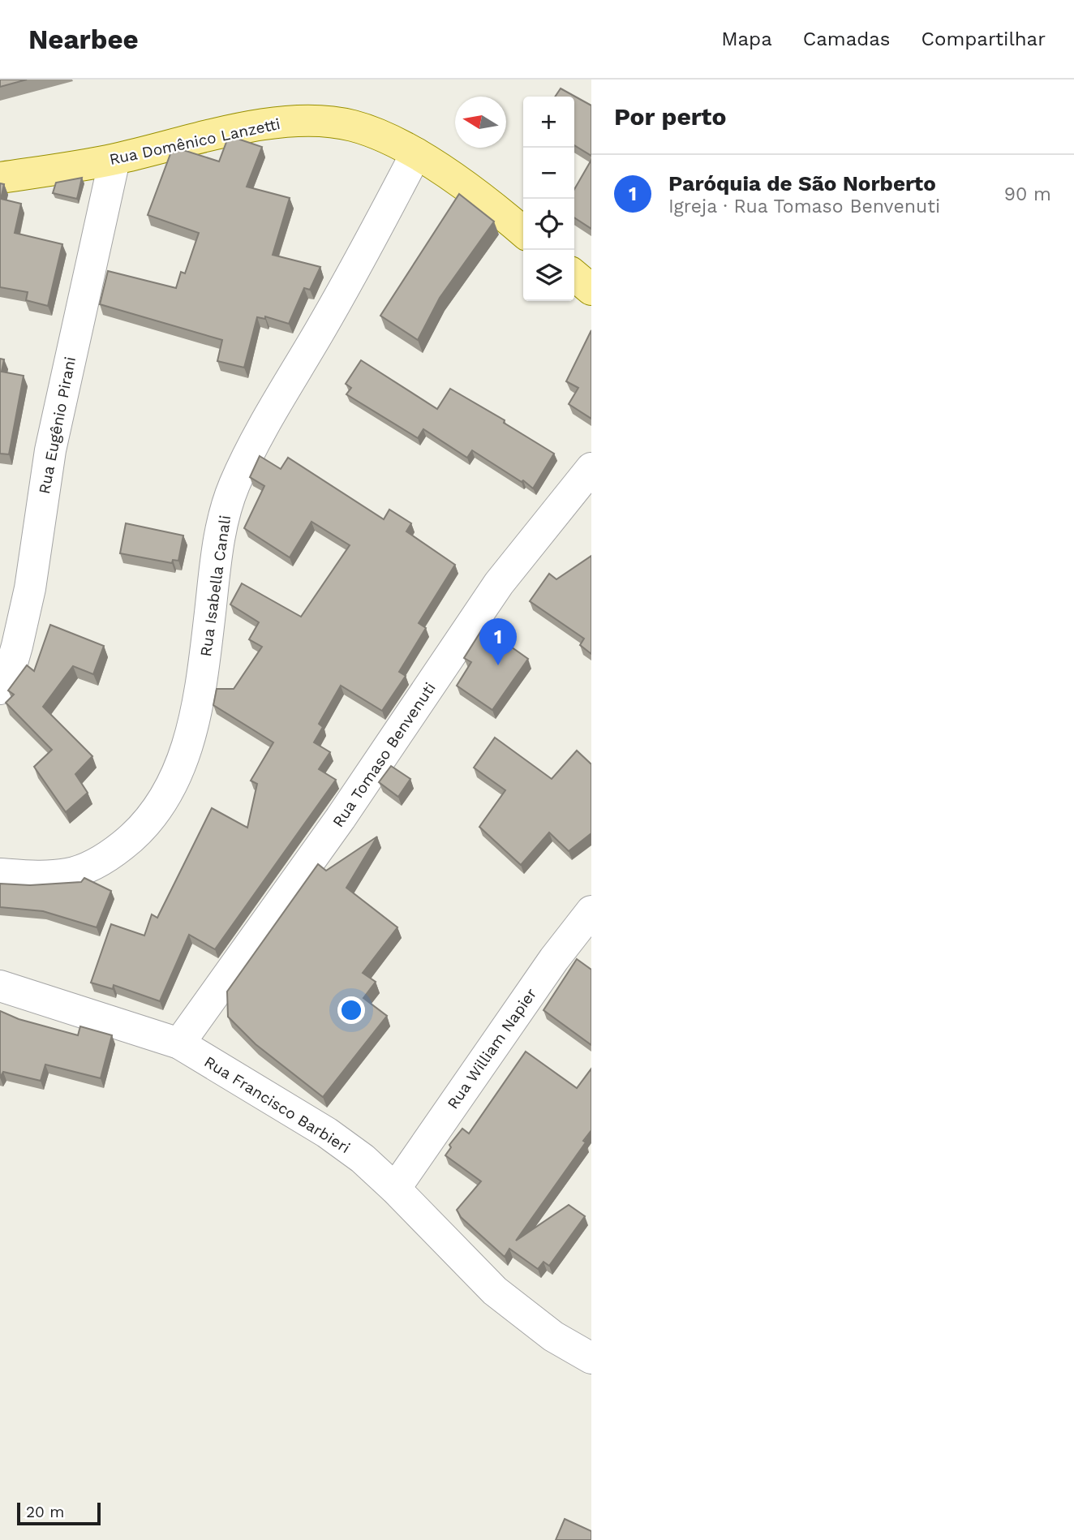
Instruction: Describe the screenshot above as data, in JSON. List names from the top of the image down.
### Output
{
  "streets": {
    "main road": ["Rua Domênico Lanzetti"],
    "street": [
      "Rua Eugênio Pirani",
      "Rua Isabella Canali",
      "Rua Tomaso Benvenuti",
      "Rua William Napier",
      "Rua Francisco Barbieri"
    ]
  },
  "crossings": [
    ["Rua Domênico Lanzetti", "Rua Eugênio Pirani"],
    ["Rua Domênico Lanzetti", "Rua Isabella Canali"],
    ["Rua Tomaso Benvenuti", "Rua Francisco Barbieri"],
    ["Rua William Napier", "Rua Francisco Barbieri"]
  ],
  "scale_bar": "20 m",
  "north": "left",
  "page": {
    "header": "Nearbee",
    "nav": ["Mapa", "Camadas", "Compartilhar"],
    "heading": "Por perto",
    "map_buttons": ["+", "−"],
    "list": [
      {
        "mark": "1",
        "name": "Paróquia de São Norberto",
        "note": "Igreja · Rua Tomaso Benvenuti",
        "value": "90 m"
      }
    ],
    "pins": "1",
    "scale": "20 m"
  }
}
